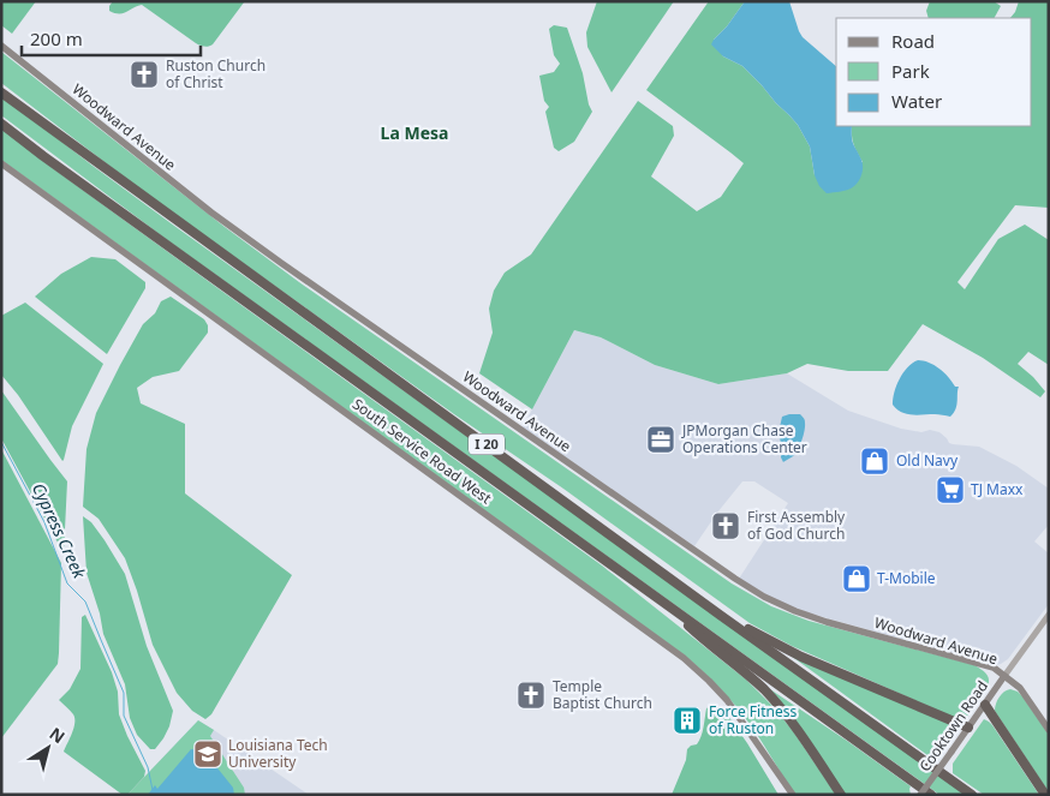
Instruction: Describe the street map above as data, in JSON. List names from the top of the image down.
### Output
{
  "streets": {
    "highway": ["I 20"],
    "main road": ["Woodward Avenue", "South Service Road West", "Cooktown Road"]
  },
  "crossings": [
    ["Woodward Avenue", "Cooktown Road"]
  ],
  "districts": ["La Mesa"],
  "water": ["Cypress Creek"],
  "places": {
    "church": ["Ruston Church of Christ", "First Assembly of God Church", "Temple Baptist Church"],
    "office": ["JPMorgan Chase Operations Center"],
    "shop": ["Old Navy", "T-Mobile"],
    "supermarket": ["TJ Maxx"],
    "building": ["Force Fitness of Ruston"],
    "school or university": ["Louisiana Tech University"]
  },
  "legend": ["Road", "Park", "Water"],
  "scale_bar": "200 m",
  "north": "top right"
}
